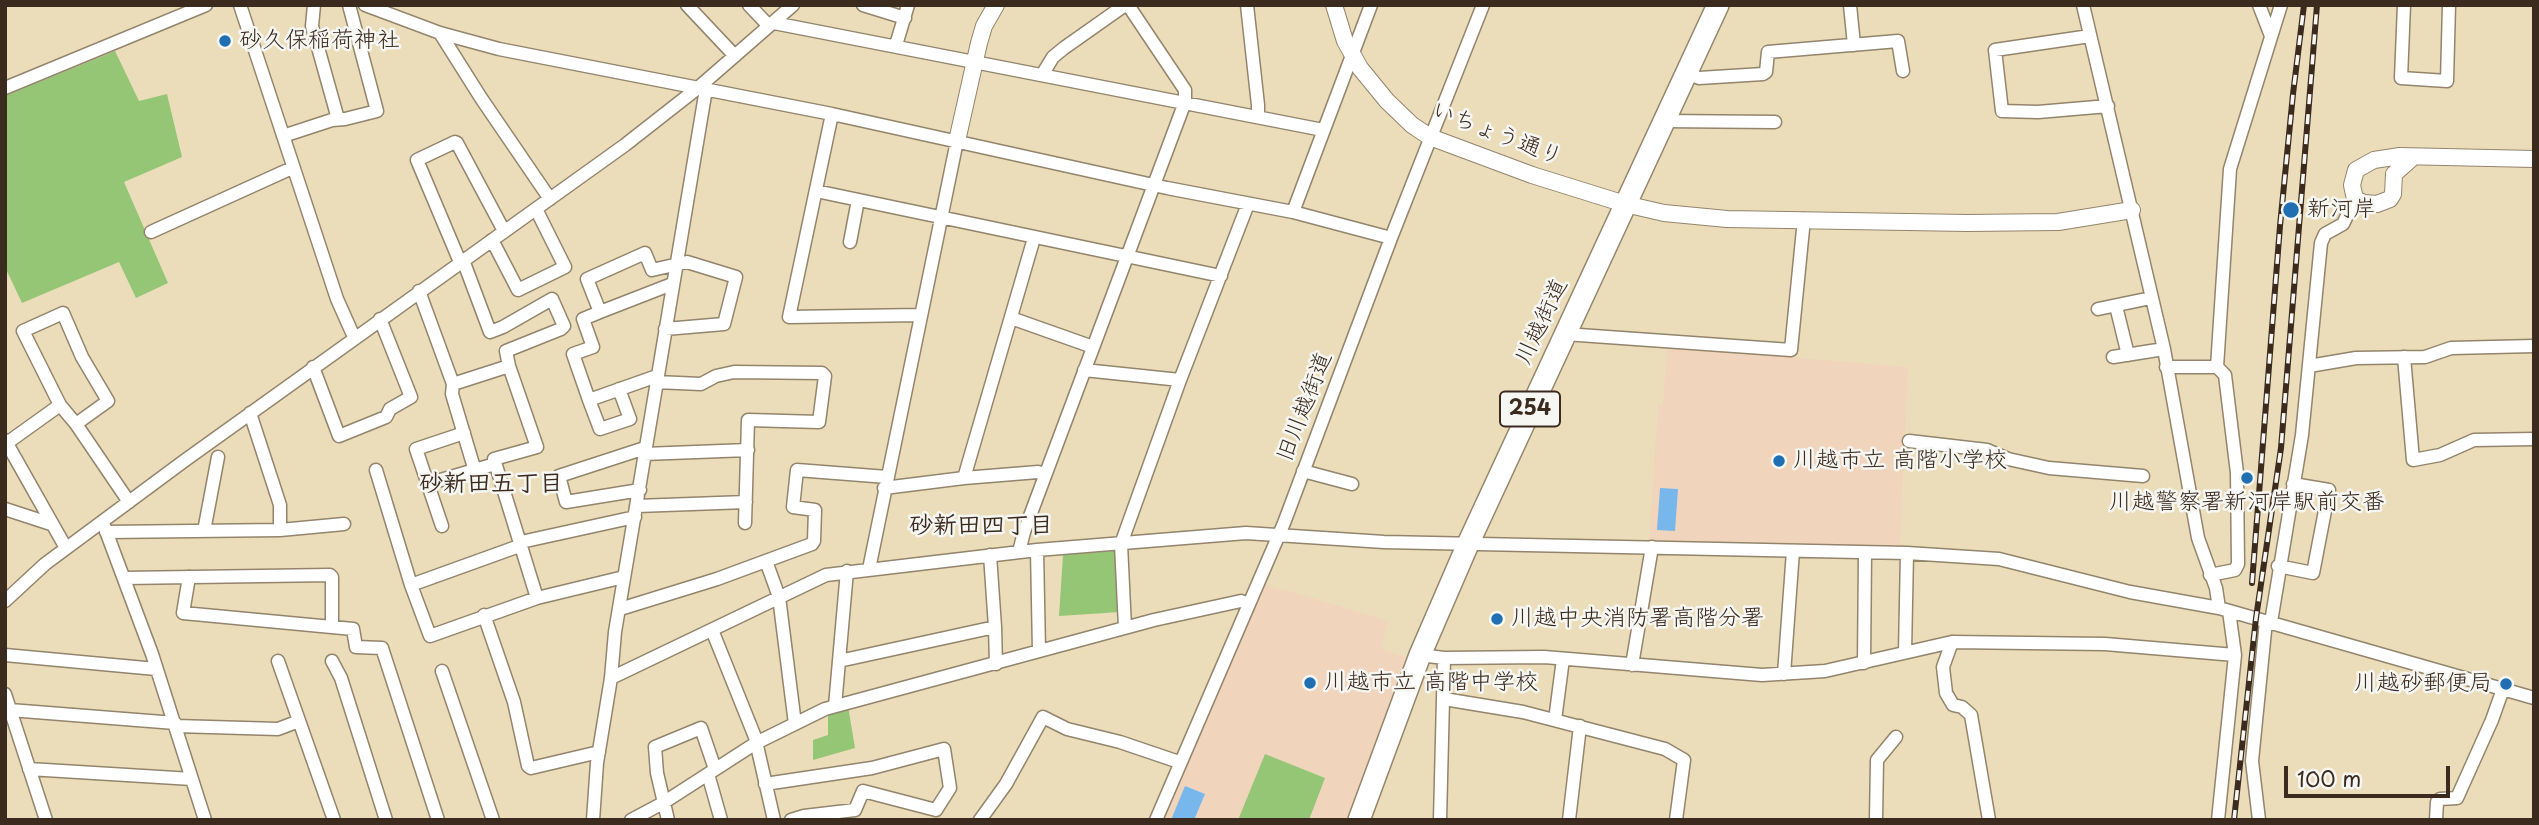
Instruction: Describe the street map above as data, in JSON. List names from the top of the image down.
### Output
{
  "streets": {
    "highway": ["川越街道", "254"],
    "street": ["いちょう通り", "旧川越街道"]
  },
  "crossings": [
    ["いちょう通り", "川越街道"],
    ["いちょう通り", "旧川越街道"]
  ],
  "districts": ["砂新田五丁目", "砂新田四丁目"],
  "places": [
    "砂久保稲荷神社",
    "新河岸",
    "川越市立 高階小学校",
    "川越警察署新河岸駅前交番",
    "川越中央消防署高階分署",
    "川越市立 高階中学校",
    "川越砂郵便局"
  ],
  "scale_bar": "100 m"
}
